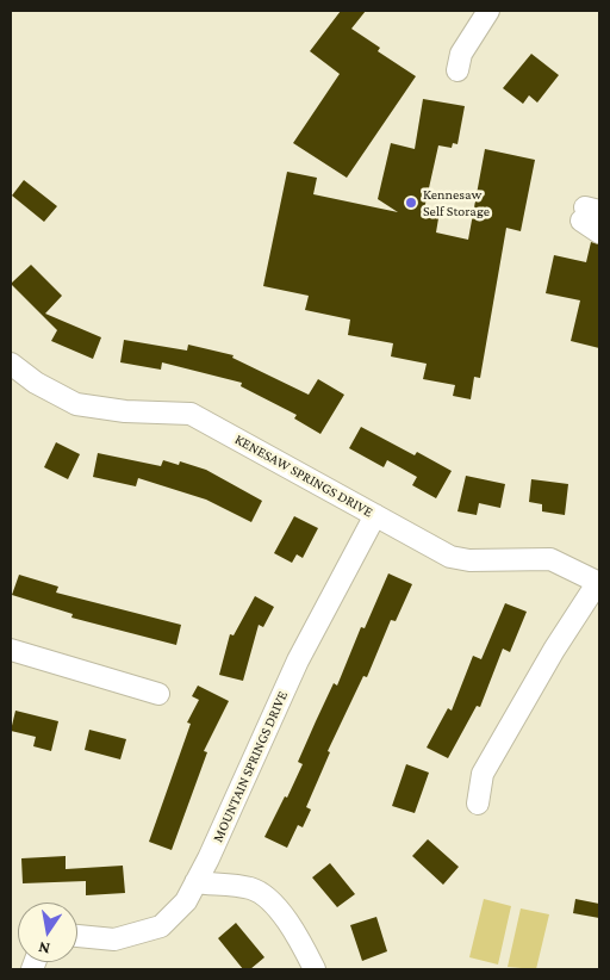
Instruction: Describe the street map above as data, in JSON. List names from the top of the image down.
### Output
{
  "streets": {
    "street": ["KENESAW SPRINGS DRIVE", "MOUNTAIN SPRINGS DRIVE"]
  },
  "crossings": [
    ["KENESAW SPRINGS DRIVE", "MOUNTAIN SPRINGS DRIVE"]
  ],
  "places": ["Kennesaw Self Storage"],
  "north": "bottom"
}
